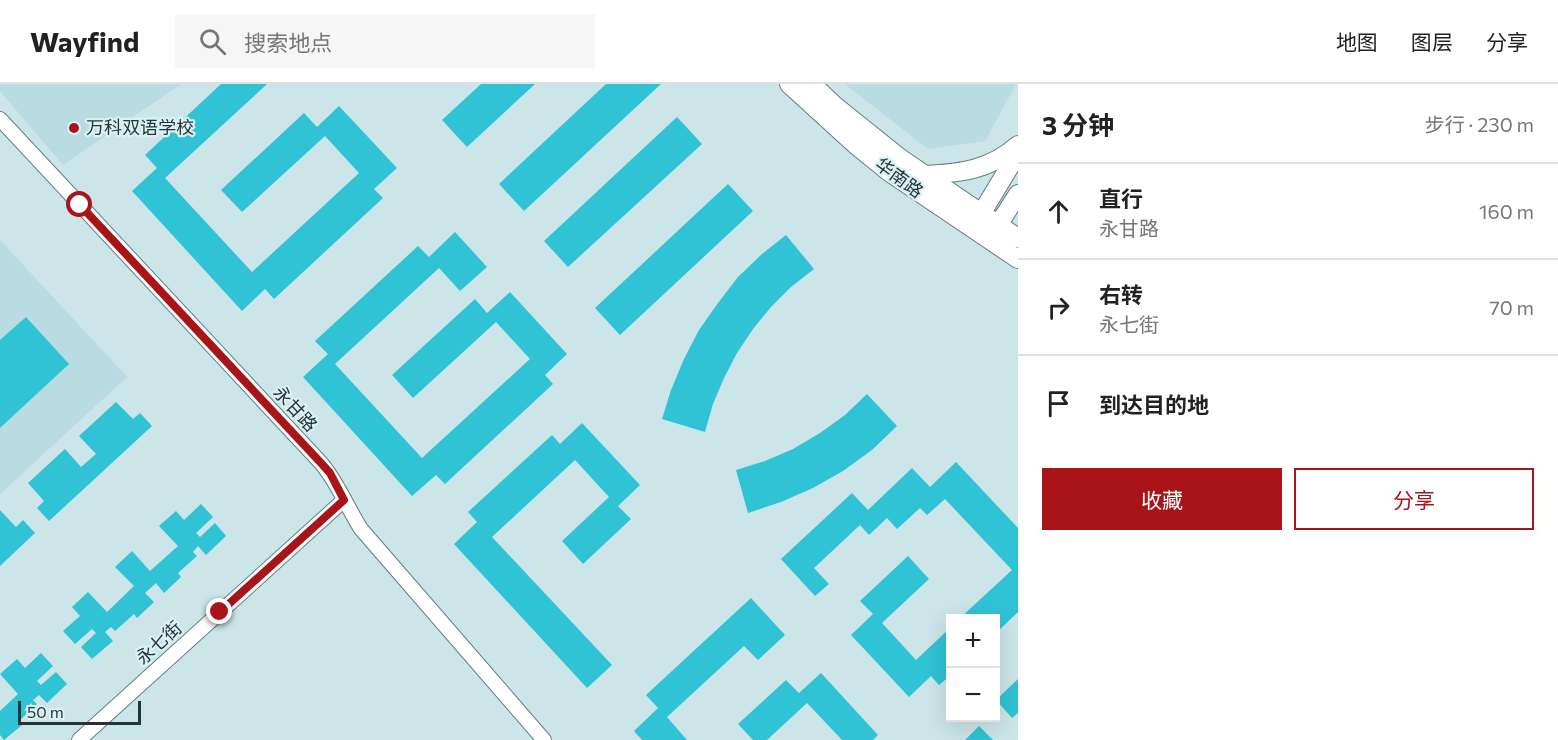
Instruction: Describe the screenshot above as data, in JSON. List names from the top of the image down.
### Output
{
  "streets": {
    "main road": ["华南路"],
    "street": ["永甘路", "永七街"]
  },
  "crossings": [
    ["永甘路", "永七街"]
  ],
  "places": ["万科双语学校"],
  "scale_bar": "50 m",
  "page": {
    "header": "Wayfind",
    "search": "搜索地点",
    "nav": ["地图", "图层", "分享"],
    "heading": ["3 分钟", "步行 · 230 m"],
    "list": [
      ["直行", "永甘路", "160 m"],
      ["右转", "永七街", "70 m"],
      "到达目的地"
    ],
    "buttons": ["收藏", "分享"],
    "map_buttons": ["+", "−"],
    "scale": "50 m"
  }
}
